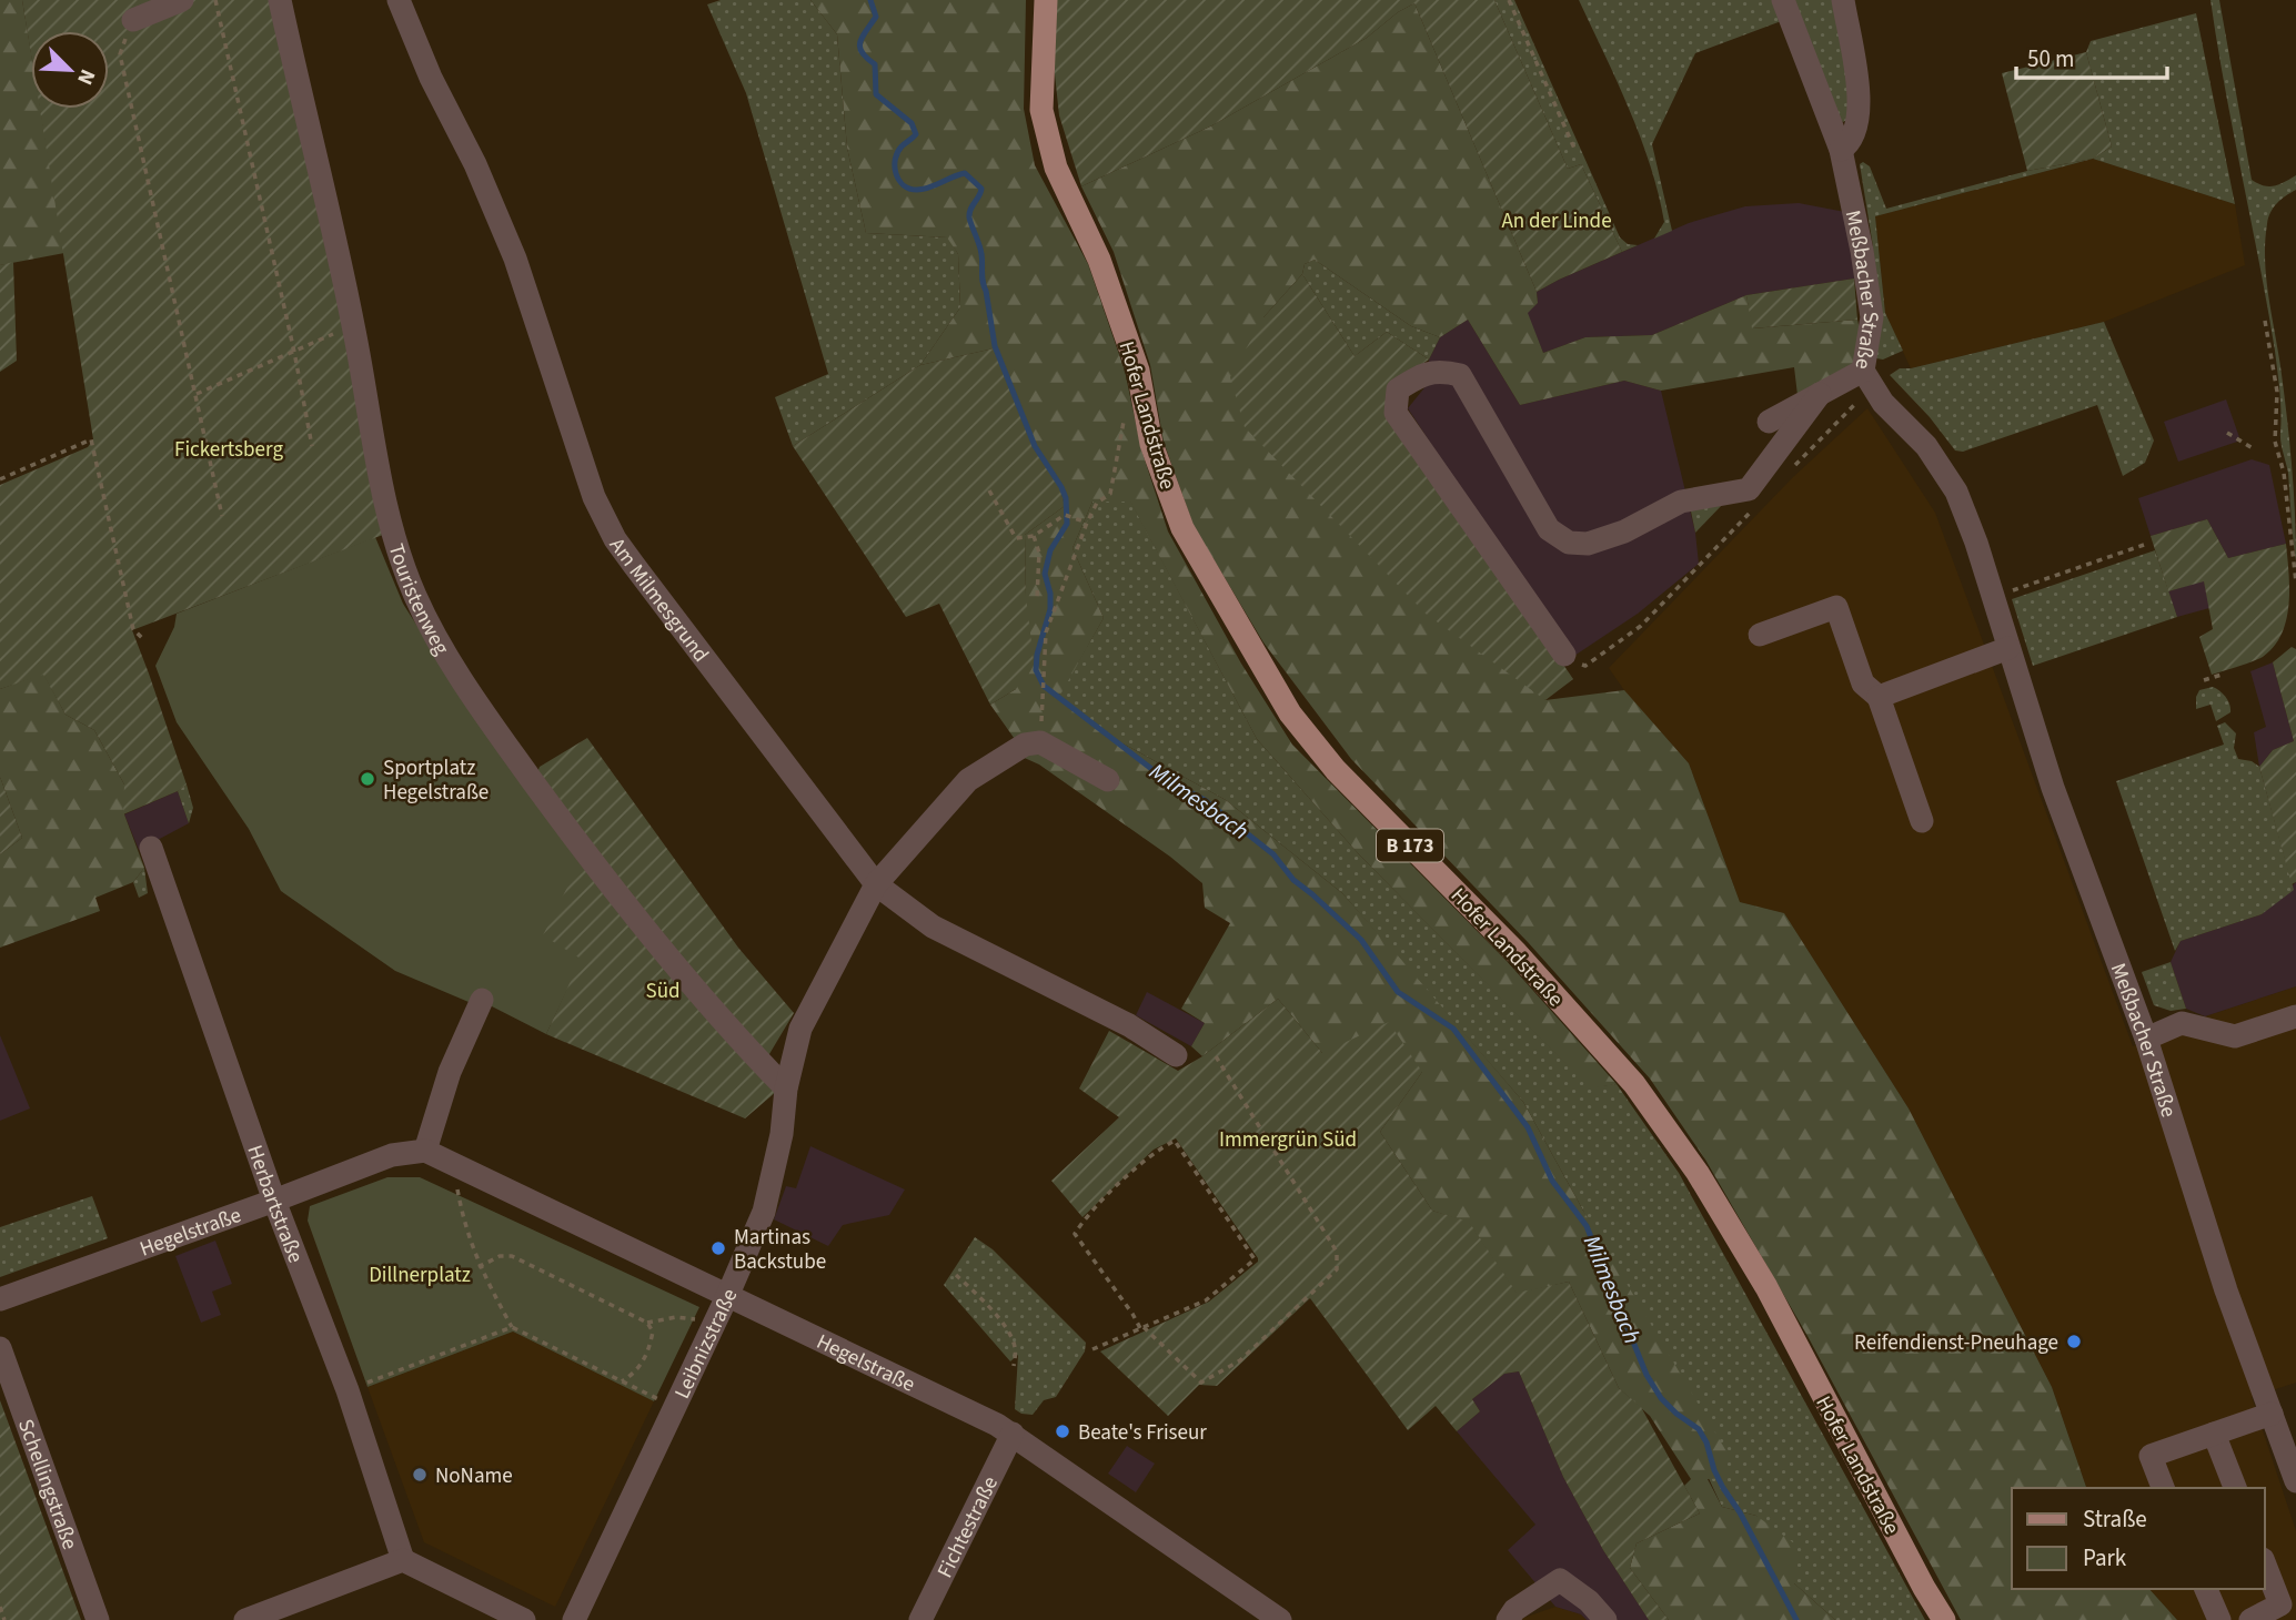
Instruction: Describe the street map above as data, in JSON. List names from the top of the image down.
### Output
{
  "streets": {
    "main road": ["Hofer Landstraße", "B 173"],
    "street": [
      "Meßbacher Straße",
      "Touristenweg",
      "Am Milmesgrund",
      "Herbartstraße",
      "Hegelstraße",
      "Leibnizstraße",
      "Schellingstraße",
      "Fichtestraße"
    ]
  },
  "crossings": [
    ["Touristenweg", "Leibnizstraße"],
    ["Am Milmesgrund", "Leibnizstraße"],
    ["Herbartstraße", "Hegelstraße"],
    ["Hegelstraße", "Leibnizstraße"],
    ["Hegelstraße", "Fichtestraße"]
  ],
  "water": ["Milmesbach"],
  "parks": [
    "An der Linde",
    "Fickertsberg",
    "Süd",
    "Immergrün Süd",
    "Dillnerplatz"
  ],
  "places": [
    "Sportplatz Hegelstraße",
    "Martinas Backstube",
    "Reifendienst-Pneuhage",
    "Beate's Friseur",
    "NoName"
  ],
  "legend": ["Straße", "Park"],
  "scale_bar": "50 m",
  "north": "bottom right"
}
